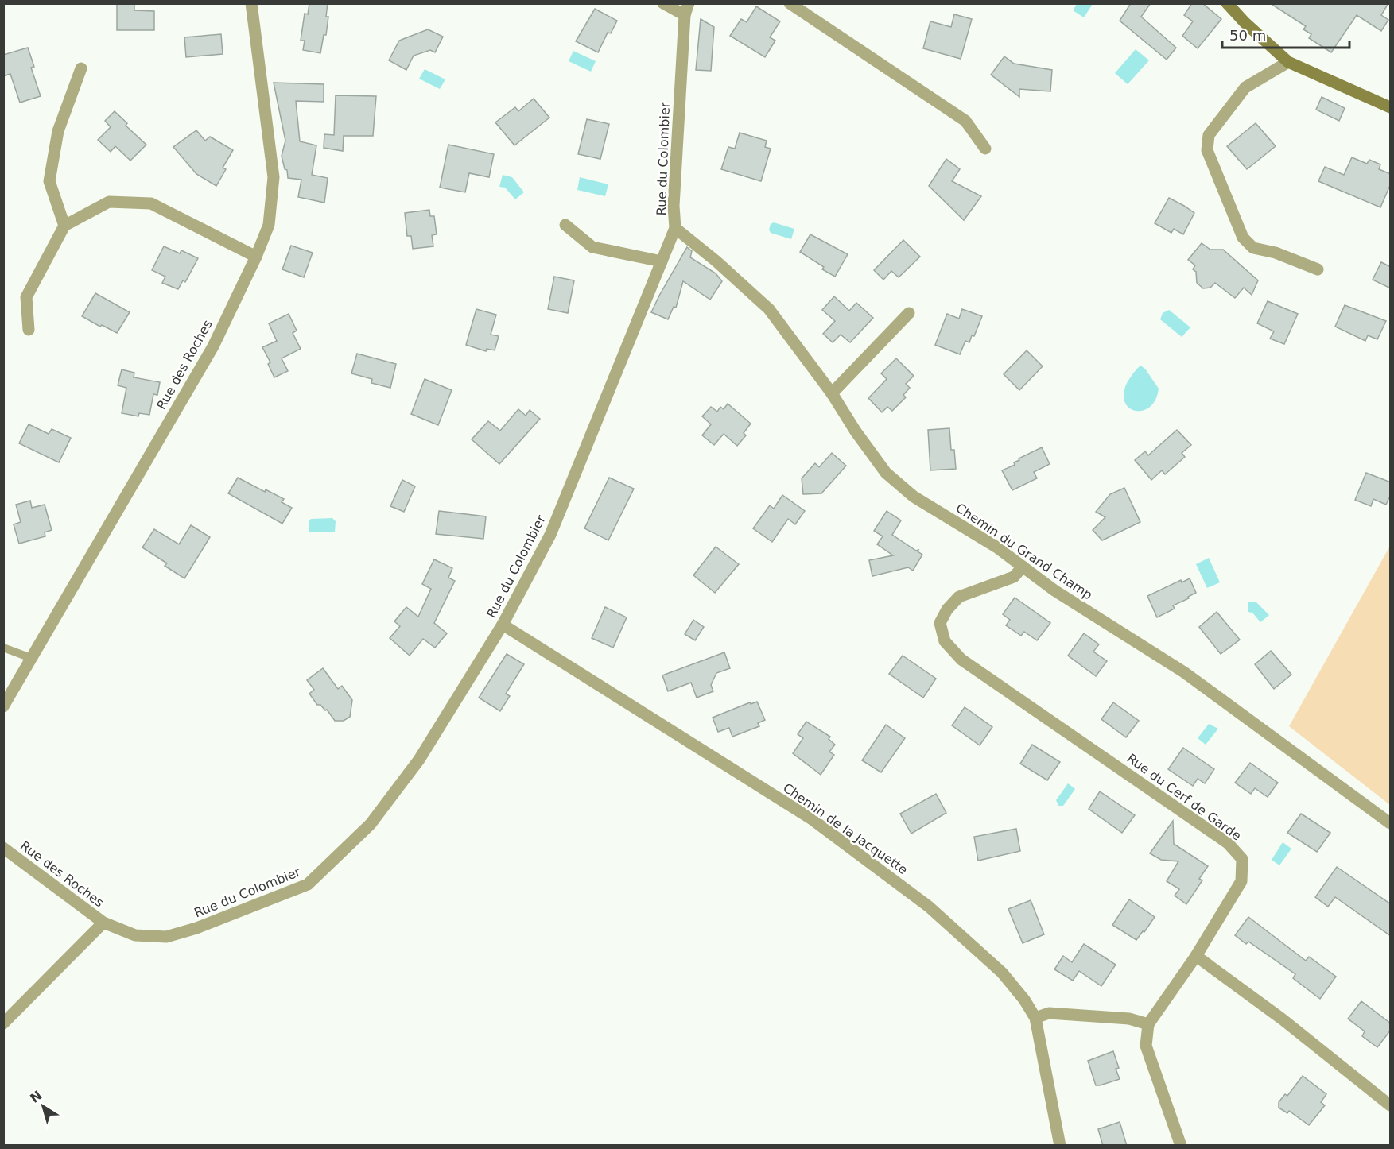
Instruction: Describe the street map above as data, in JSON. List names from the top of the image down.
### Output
{
  "streets": {
    "street": [
      "Rue du Colombier",
      "Rue des Roches",
      "Chemin du Grand Champ",
      "Rue du Cerf de Garde",
      "Chemin de la Jacquette"
    ]
  },
  "crossings": [
    ["Rue du Colombier", "Rue des Roches"],
    ["Rue du Colombier", "Chemin du Grand Champ"],
    ["Rue du Colombier", "Chemin de la Jacquette"],
    ["Chemin du Grand Champ", "Rue du Cerf de Garde"]
  ],
  "scale_bar": "50 m",
  "north": "top left"
}
